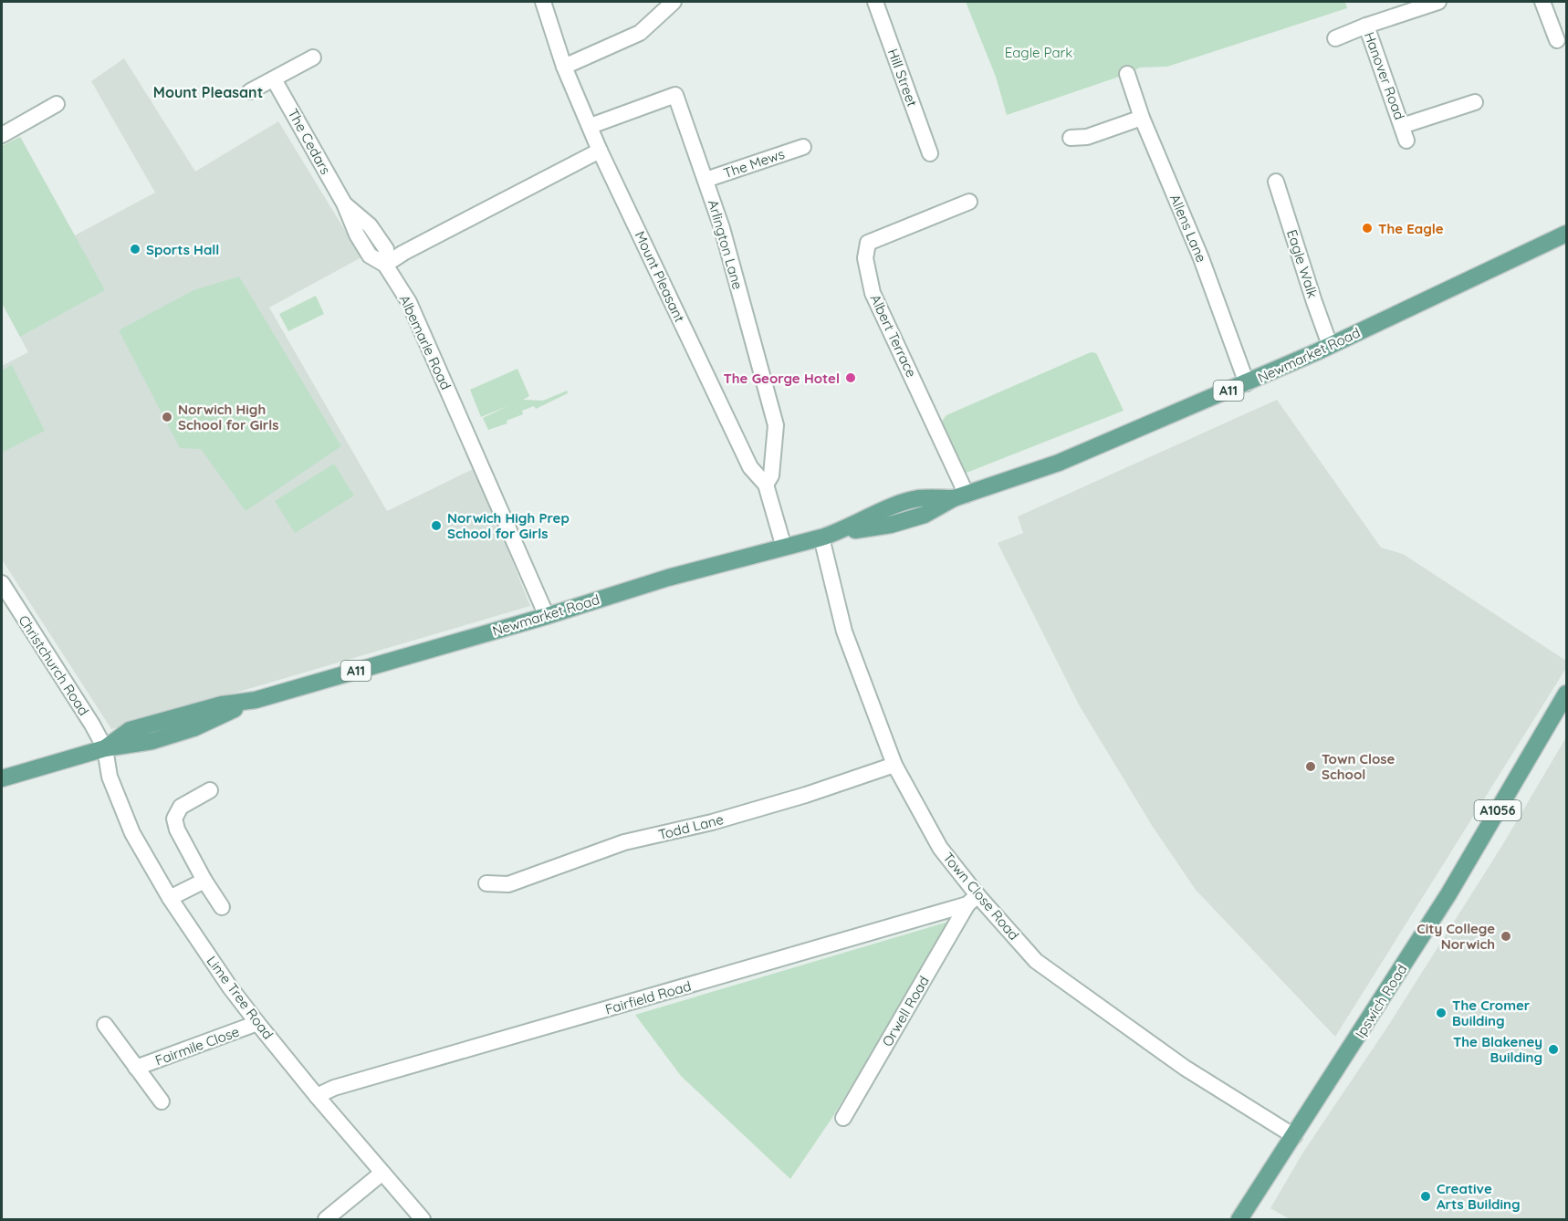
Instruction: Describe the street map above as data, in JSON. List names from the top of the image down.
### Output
{
  "streets": {
    "main road": [
      "Newmarket Road",
      "A11",
      "A1056",
      "Ipswich Road"
    ],
    "street": [
      "Hanover Road",
      "Hill Street",
      "The Cedars",
      "The Mews",
      "Allens Lane",
      "Arlington Lane",
      "Eagle Walk",
      "Mount Pleasant",
      "Albert Terrace",
      "Albemarle Road",
      "Christchurch Road",
      "Todd Lane",
      "Town Close Road",
      "Lime Tree Road",
      "Fairfield Road",
      "Orwell Road",
      "Fairmile Close"
    ]
  },
  "crossings": [
    ["The Cedars", "Albemarle Road"],
    ["The Mews", "Arlington Lane"],
    ["Allens Lane", "Newmarket Road"],
    ["Arlington Lane", "Mount Pleasant"],
    ["Eagle Walk", "Newmarket Road"],
    ["Mount Pleasant", "Newmarket Road"],
    ["Albert Terrace", "Newmarket Road"],
    ["Albemarle Road", "Newmarket Road"],
    ["Newmarket Road", "Christchurch Road"],
    ["Newmarket Road", "Town Close Road"],
    ["Newmarket Road", "Lime Tree Road"],
    ["Christchurch Road", "Lime Tree Road"],
    ["Todd Lane", "Town Close Road"],
    ["Town Close Road", "Fairfield Road"],
    ["Town Close Road", "Ipswich Road"],
    ["Town Close Road", "Orwell Road"],
    ["Lime Tree Road", "Fairfield Road"],
    ["Lime Tree Road", "Fairmile Close"],
    ["Fairfield Road", "Orwell Road"]
  ],
  "districts": ["Mount Pleasant"],
  "parks": ["Eagle Park"],
  "places": [
    "The Eagle",
    "Sports Hall",
    "The George Hotel",
    "Norwich High School for Girls",
    "Norwich High Prep School for Girls",
    "Town Close School",
    "City College Norwich",
    "The Cromer Building",
    "The Blakeney Building",
    "Creative Arts Building"
  ]
}
